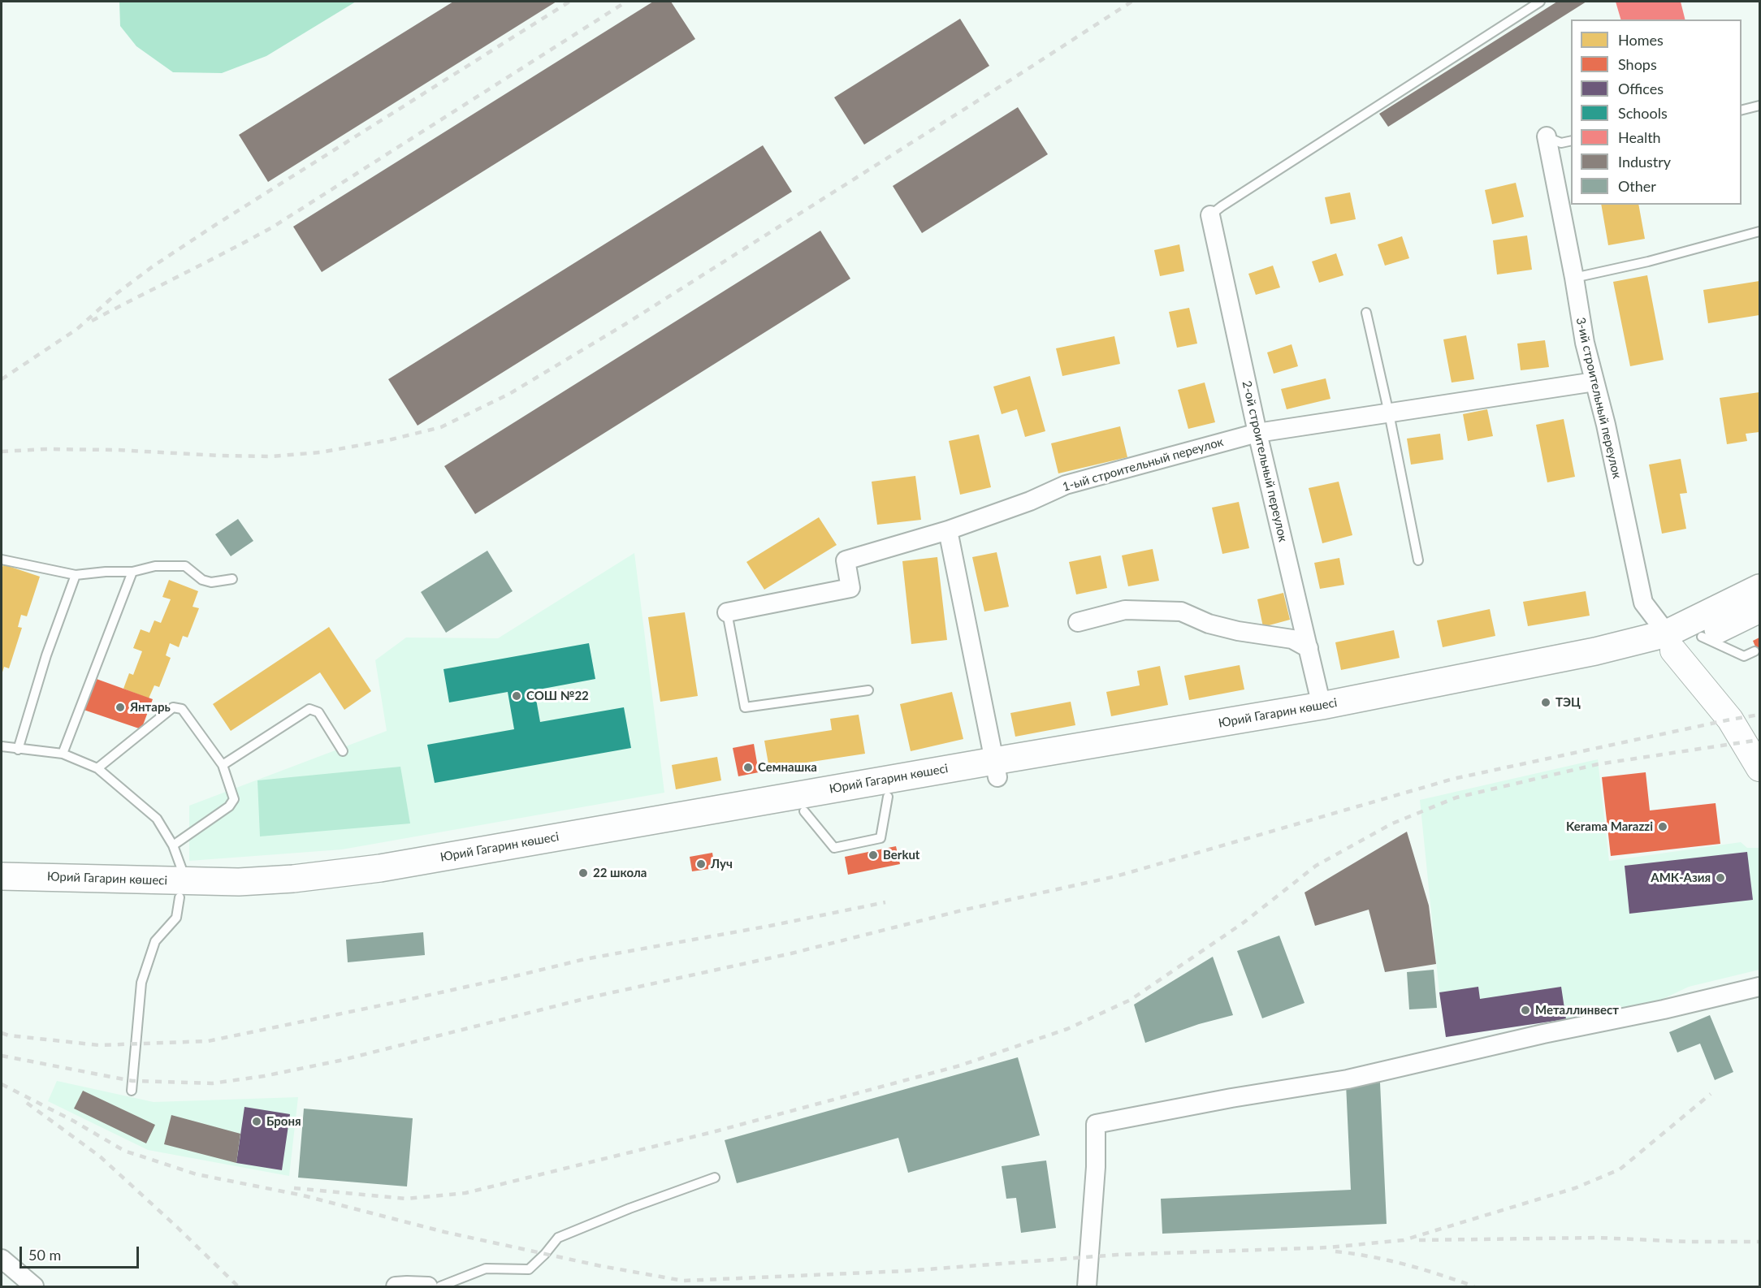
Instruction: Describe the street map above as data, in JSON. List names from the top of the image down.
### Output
{
  "streets": {
    "main road": ["Юрий Гагарин көшесі"],
    "street": ["3-ий строительный переулок", "2-ой строительный переулок", "1-ый строительный переулок"]
  },
  "crossings": [
    ["3-ий строительный переулок", "1-ый строительный переулок"],
    ["3-ий строительный переулок", "Юрий Гагарин көшесі"],
    ["2-ой строительный переулок", "1-ый строительный переулок"],
    ["2-ой строительный переулок", "Юрий Гагарин көшесі"]
  ],
  "places": [
    "СОШ №22",
    "ТЭЦ",
    "Янтарь",
    "Семнашка",
    "Kerama Marazzi",
    "Berkut",
    "Луч",
    "22 школа",
    "АМК-Азия",
    "Металлинвест",
    "Броня"
  ],
  "legend": [
    "Homes",
    "Shops",
    "Offices",
    "Schools",
    "Health",
    "Industry",
    "Other"
  ],
  "scale_bar": "50 m"
}
